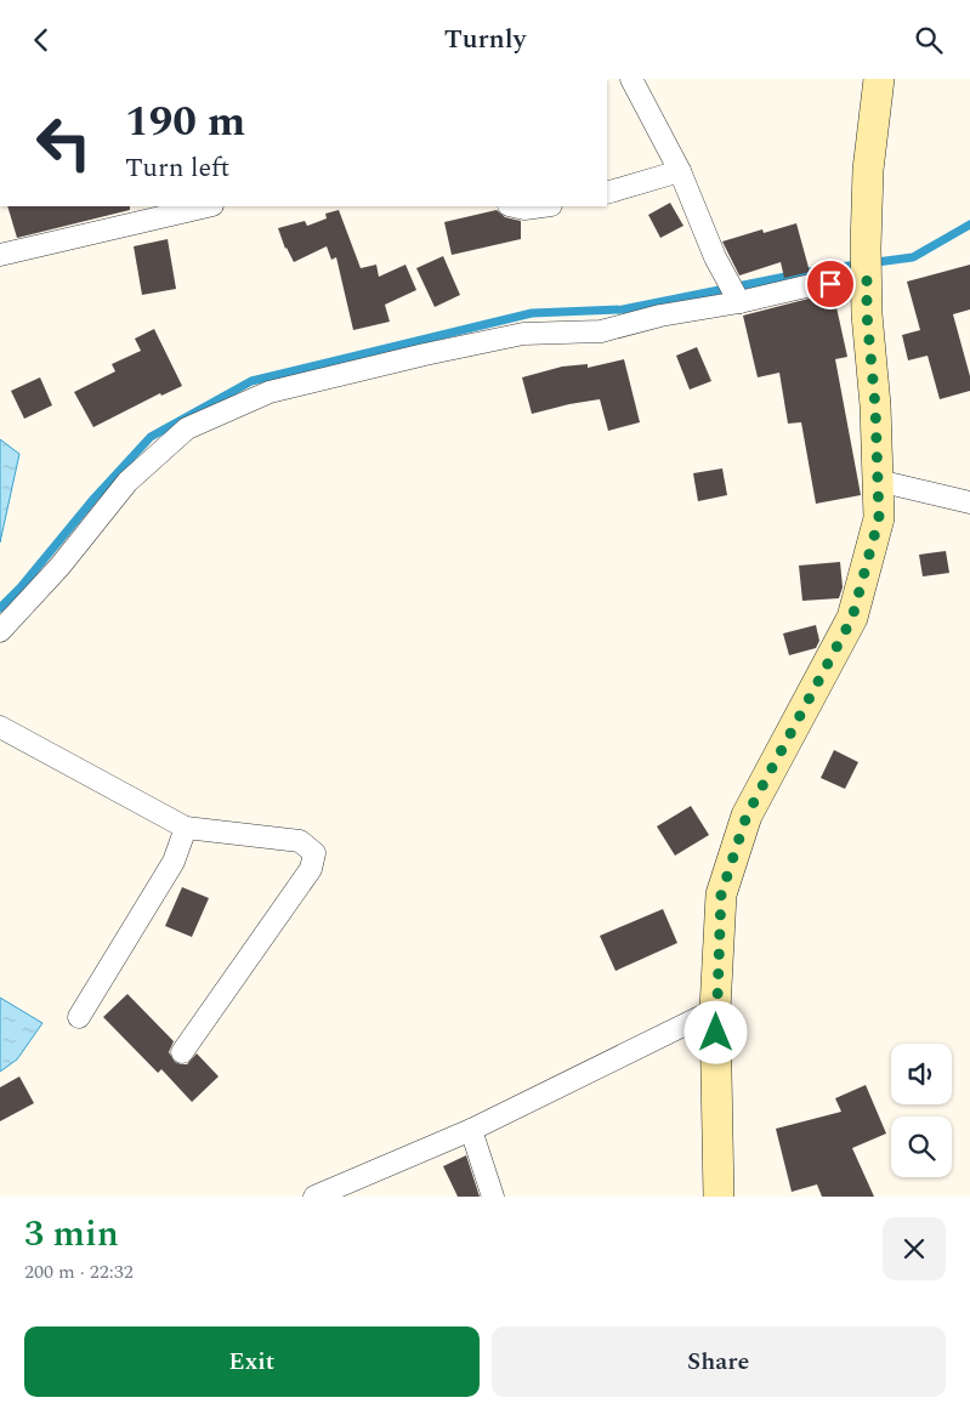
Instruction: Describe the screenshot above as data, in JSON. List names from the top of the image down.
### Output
{
  "page": {
    "header": "Turnly",
    "turn": ["190 m", "Turn left"],
    "heading": ["3 min", "200 m · 22:32"],
    "buttons": ["Exit", "Share"]
  }
}
